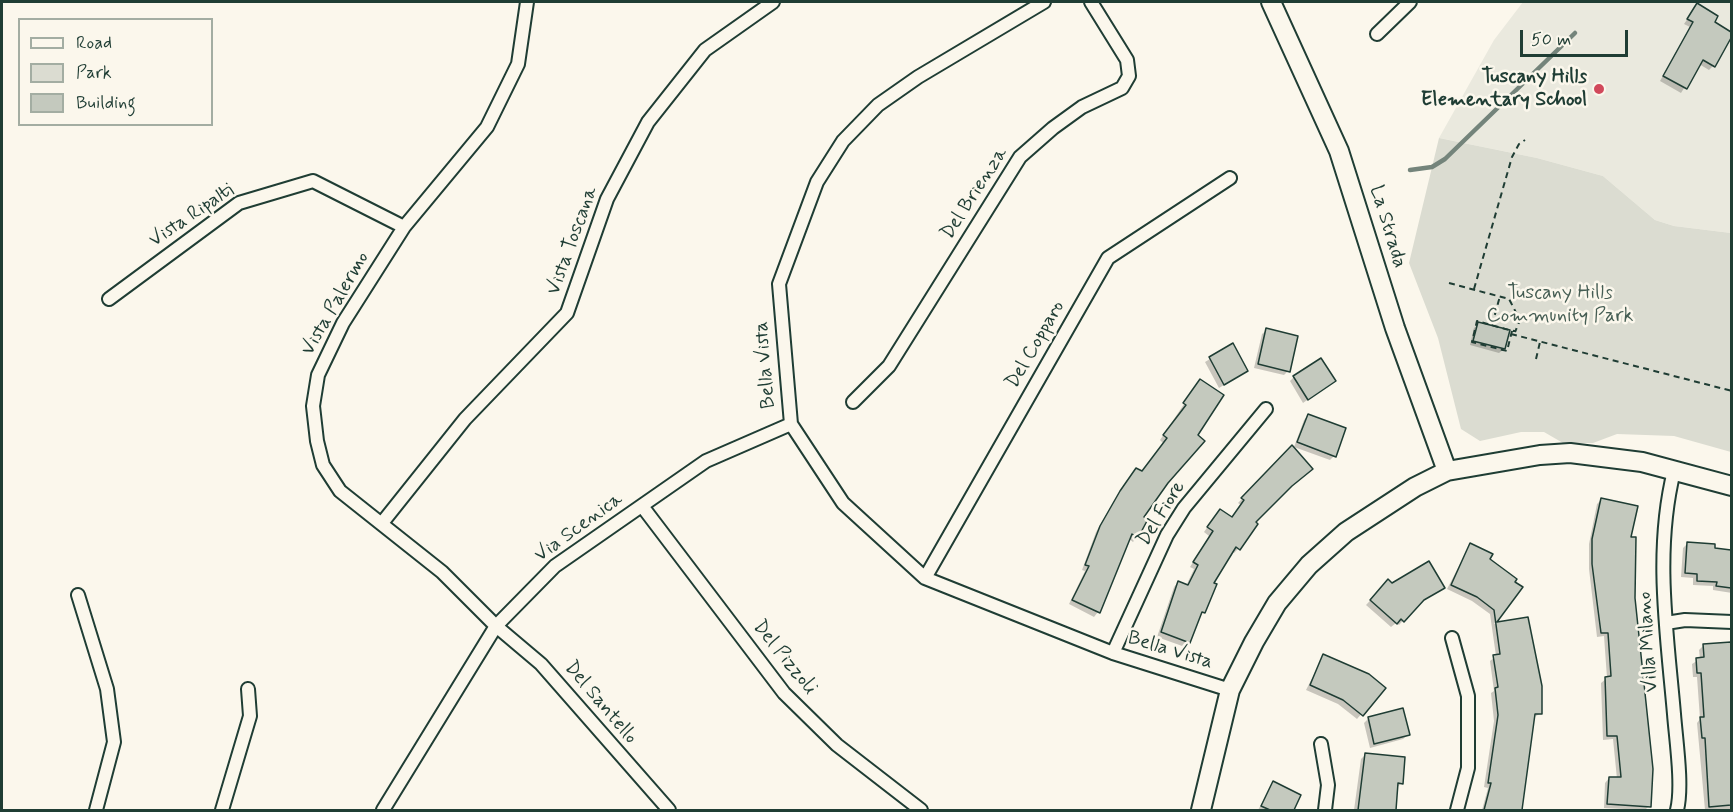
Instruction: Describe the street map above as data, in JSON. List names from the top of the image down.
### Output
{
  "streets": {
    "main road": ["La Strada"],
    "street": [
      "Del Brienza",
      "Vista Ripalti",
      "Vista Toscana",
      "Vista Palermo",
      "Del Copparo",
      "Bella Vista",
      "Del Fiore",
      "Via Scenica",
      "Villa Milano",
      "Del Pizzoli",
      "Del Santello"
    ]
  },
  "crossings": [
    ["Vista Ripalti", "Vista Palermo"],
    ["Vista Toscana", "Vista Palermo"],
    ["Vista Palermo", "Via Scenica"],
    ["Vista Palermo", "Del Santello"],
    ["Del Copparo", "Bella Vista"],
    ["Bella Vista", "Del Fiore"],
    ["Bella Vista", "Via Scenica"],
    ["Via Scenica", "Del Pizzoli"],
    ["Via Scenica", "Del Santello"]
  ],
  "parks": ["Tuscany Hills Community Park"],
  "places": ["Tuscany Hills Elementary School"],
  "legend": ["Road", "Park", "Building"],
  "scale_bar": "50 m"
}
